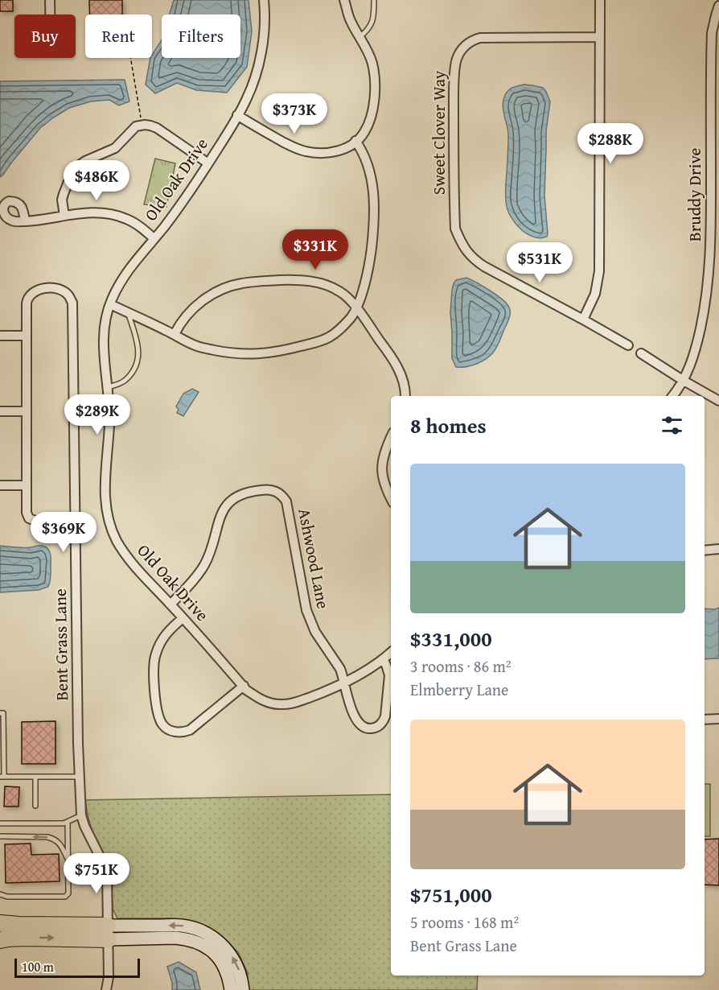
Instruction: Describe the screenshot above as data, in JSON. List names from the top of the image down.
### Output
{
  "streets": {
    "street": [
      "Sweet Clover Way",
      "Old Oak Drive",
      "Bruddy Drive",
      "Ashwood Lane",
      "Bent Grass Lane"
    ]
  },
  "crossings": [
    ["Old Oak Drive", "Ashwood Lane"]
  ],
  "scale_bar": "100 m",
  "page": {
    "chip": ["Buy", "Rent", "Filters"],
    "price": [
      "$373K",
      "$288K",
      "$486K",
      "$331K",
      "$531K",
      "$289K",
      "$369K",
      "$751K"
    ],
    "heading": "8 homes",
    "list": [
      {
        "name": "$331,000",
        "note": "3 rooms · 86 m² · Elmberry Lane"
      },
      {
        "name": "$751,000",
        "note": "5 rooms · 168 m² · Bent Grass Lane"
      }
    ],
    "scale": "100 m"
  }
}
